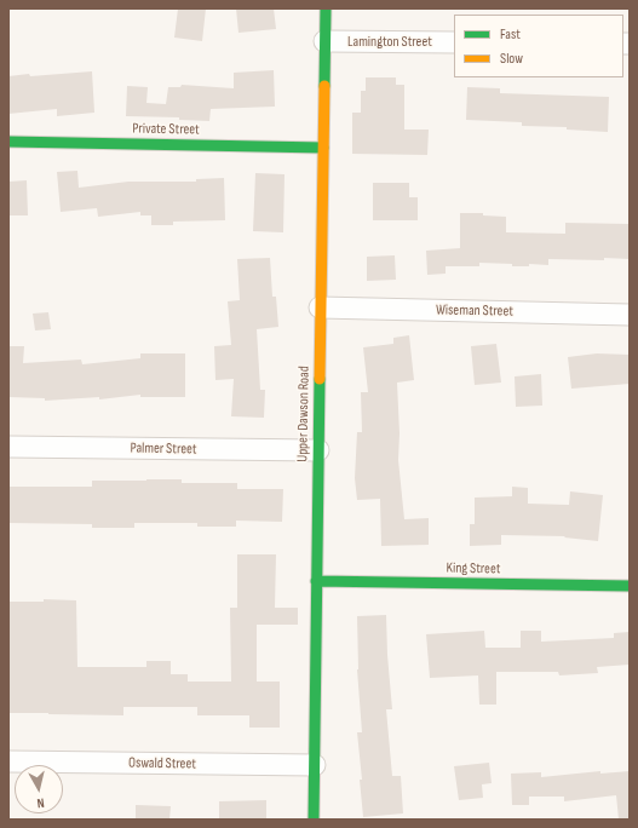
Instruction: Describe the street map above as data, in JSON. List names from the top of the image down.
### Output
{
  "streets": {
    "street": [
      "Lamington Street",
      "Private Street",
      "Wiseman Street",
      "Upper Dawson Road",
      "Palmer Street",
      "King Street",
      "Oswald Street"
    ]
  },
  "crossings": [
    ["Lamington Street", "Upper Dawson Road"],
    ["Private Street", "Upper Dawson Road"],
    ["Wiseman Street", "Upper Dawson Road"],
    ["Upper Dawson Road", "Palmer Street"],
    ["Upper Dawson Road", "King Street"],
    ["Upper Dawson Road", "Oswald Street"]
  ],
  "legend": ["Fast", "Slow"],
  "north": "bottom"
}
